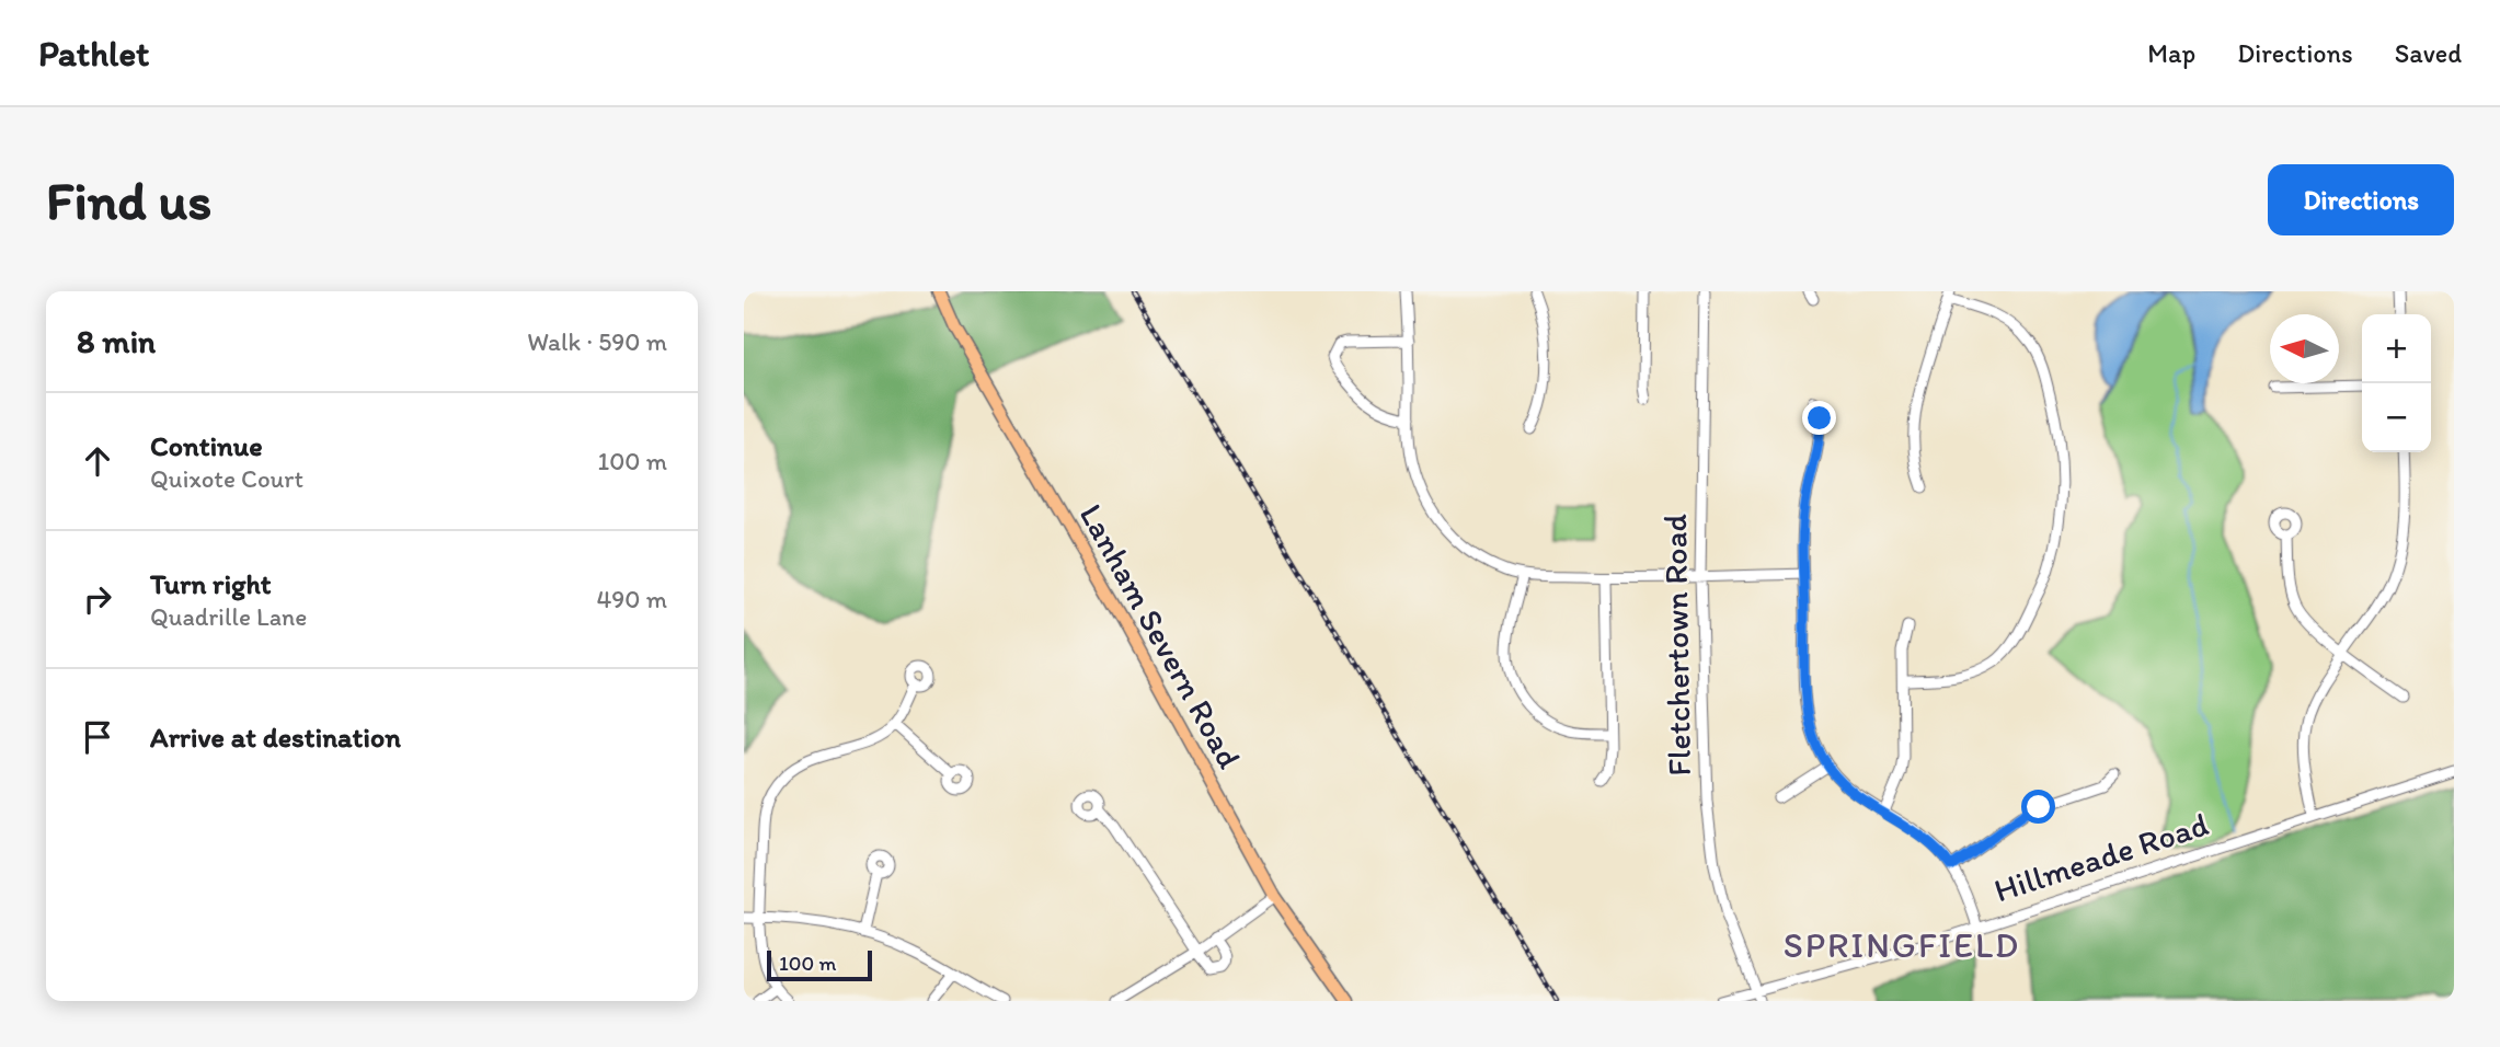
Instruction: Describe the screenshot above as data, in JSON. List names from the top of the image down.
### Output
{
  "streets": {
    "main road": ["Lanham Severn Road"],
    "street": ["Fletchertown Road", "Hillmeade Road"]
  },
  "crossings": [
    ["Fletchertown Road", "Hillmeade Road"]
  ],
  "districts": ["SPRINGFIELD"],
  "scale_bar": "100 m",
  "north": "left",
  "page": {
    "header": "Pathlet",
    "nav": ["Map", "Directions", "Saved"],
    "buttons": "Directions",
    "title": "Find us",
    "heading": ["8 min", "Walk · 590 m"],
    "map_buttons": ["+", "−"],
    "list": [
      ["Continue", "Quixote Court", "100 m"],
      ["Turn right", "Quadrille Lane", "490 m"],
      "Arrive at destination"
    ],
    "scale": "100 m"
  }
}
